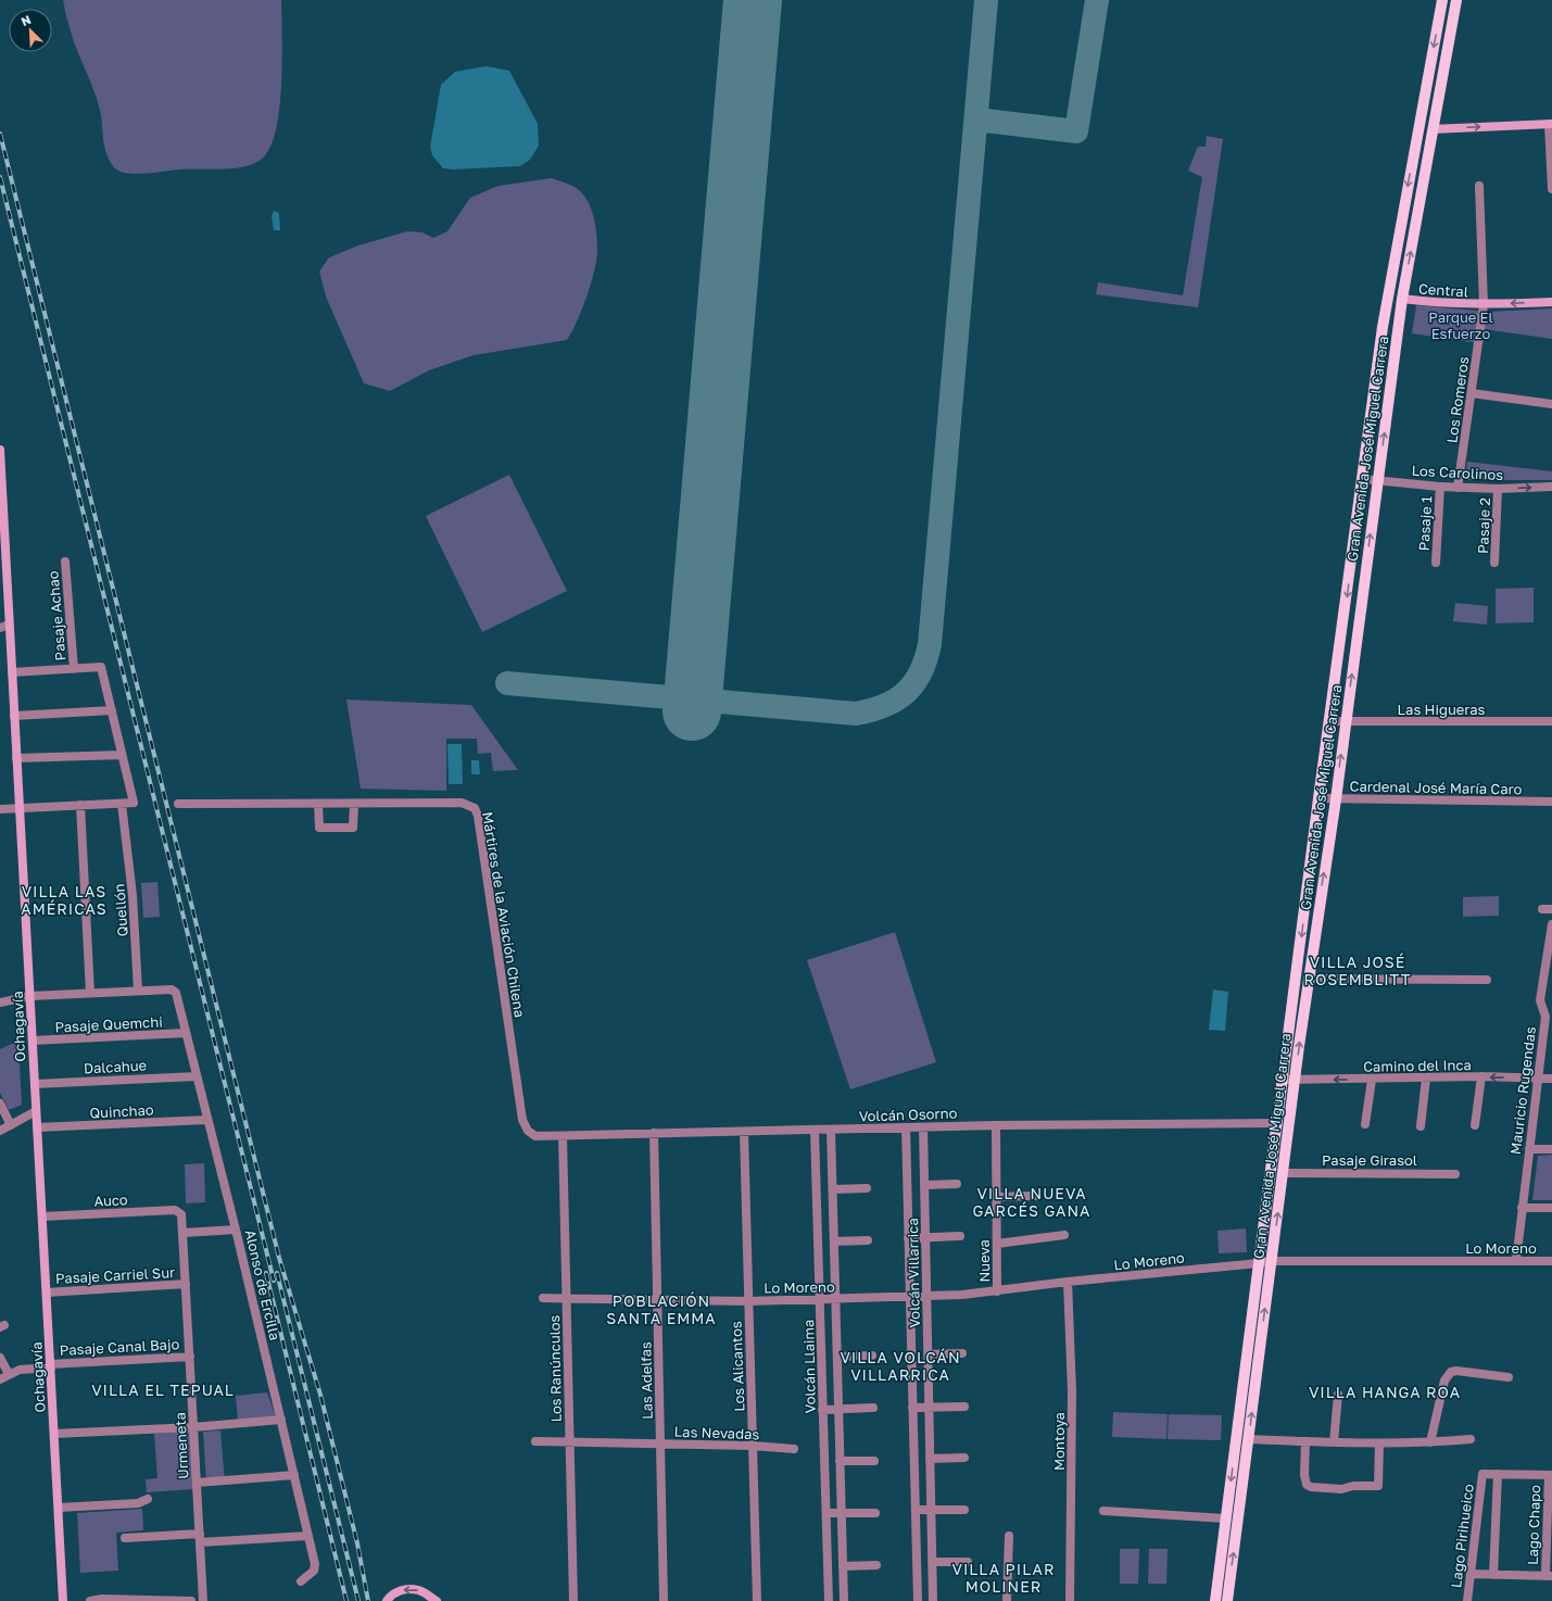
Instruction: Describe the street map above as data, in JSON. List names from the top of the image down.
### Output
{
  "streets": {
    "main road": ["Central", "Gran Avenida José Miguel Carrera", "Ochagavía"],
    "street": [
      "Los Romeros",
      "Los Carolinos",
      "Pasaje 1",
      "Pasaje 2",
      "Pasaje Achao",
      "Las Higueras",
      "Cardenal José María Caro",
      "Quellón",
      "Mártires de la Aviación Chilena",
      "Pasaje Quemchi",
      "Camino del Inca",
      "Dalcahue",
      "Mauricio Rugendas",
      "Quinchao",
      "Volcán Osorno",
      "Pasaje Girasol",
      "Auco",
      "Lo Moreno",
      "Nueva",
      "Volcán Villarrica",
      "Pasaje Carriel Sur",
      "Alonso de Ercilla",
      "Pasaje Canal Bajo",
      "Los Alicantos",
      "Volcán Llaima",
      "Los Ranúnculos",
      "Las Adelfas",
      "Las Nevadas",
      "Montoya",
      "Urmeneta",
      "Lago Chapo",
      "Lago Pirihueico"
    ]
  },
  "crossings": [
    ["Central", "Los Romeros"],
    ["Central", "Gran Avenida José Miguel Carrera"],
    ["Los Romeros", "Los Carolinos"],
    ["Gran Avenida José Miguel Carrera", "Los Carolinos"],
    ["Gran Avenida José Miguel Carrera", "Las Higueras"],
    ["Gran Avenida José Miguel Carrera", "Cardenal José María Caro"],
    ["Gran Avenida José Miguel Carrera", "Camino del Inca"],
    ["Gran Avenida José Miguel Carrera", "Volcán Osorno"],
    ["Gran Avenida José Miguel Carrera", "Pasaje Girasol"],
    ["Gran Avenida José Miguel Carrera", "Lo Moreno"],
    ["Los Carolinos", "Pasaje 1"],
    ["Los Carolinos", "Pasaje 2"],
    ["Pasaje Achao", "Ochagavía"],
    ["Quellón", "Alonso de Ercilla"],
    ["Mártires de la Aviación Chilena", "Volcán Osorno"],
    ["Pasaje Quemchi", "Ochagavía"],
    ["Pasaje Quemchi", "Alonso de Ercilla"],
    ["Ochagavía", "Dalcahue"],
    ["Ochagavía", "Quinchao"],
    ["Ochagavía", "Auco"],
    ["Ochagavía", "Pasaje Carriel Sur"],
    ["Ochagavía", "Pasaje Canal Bajo"],
    ["Camino del Inca", "Mauricio Rugendas"],
    ["Dalcahue", "Alonso de Ercilla"],
    ["Mauricio Rugendas", "Lo Moreno"],
    ["Quinchao", "Alonso de Ercilla"],
    ["Volcán Osorno", "Nueva"],
    ["Volcán Osorno", "Volcán Villarrica"],
    ["Volcán Osorno", "Los Alicantos"],
    ["Volcán Osorno", "Volcán Llaima"],
    ["Volcán Osorno", "Los Ranúnculos"],
    ["Volcán Osorno", "Las Adelfas"],
    ["Auco", "Urmeneta"],
    ["Lo Moreno", "Nueva"],
    ["Lo Moreno", "Volcán Villarrica"],
    ["Lo Moreno", "Los Alicantos"],
    ["Lo Moreno", "Volcán Llaima"],
    ["Lo Moreno", "Los Ranúnculos"],
    ["Lo Moreno", "Las Adelfas"],
    ["Lo Moreno", "Montoya"],
    ["Pasaje Carriel Sur", "Urmeneta"],
    ["Pasaje Canal Bajo", "Urmeneta"],
    ["Los Alicantos", "Las Nevadas"],
    ["Los Ranúnculos", "Las Nevadas"],
    ["Las Adelfas", "Las Nevadas"]
  ],
  "one_way": ["Central", "Camino del Inca"],
  "districts": [
    "VILLA LAS AMÉRICAS",
    "VILLA JOSÉ ROSEMBLITT",
    "VILLA NUEVA GARCÉS GANA",
    "POBLACIÓN SANTA EMMA",
    "VILLA VOLCÁN VILLARRICA",
    "VILLA EL TEPUAL",
    "VILLA HANGA ROA",
    "VILLA PILAR MOLINER"
  ],
  "parks": ["Parque El Esfuerzo"],
  "north": "top left"
}
